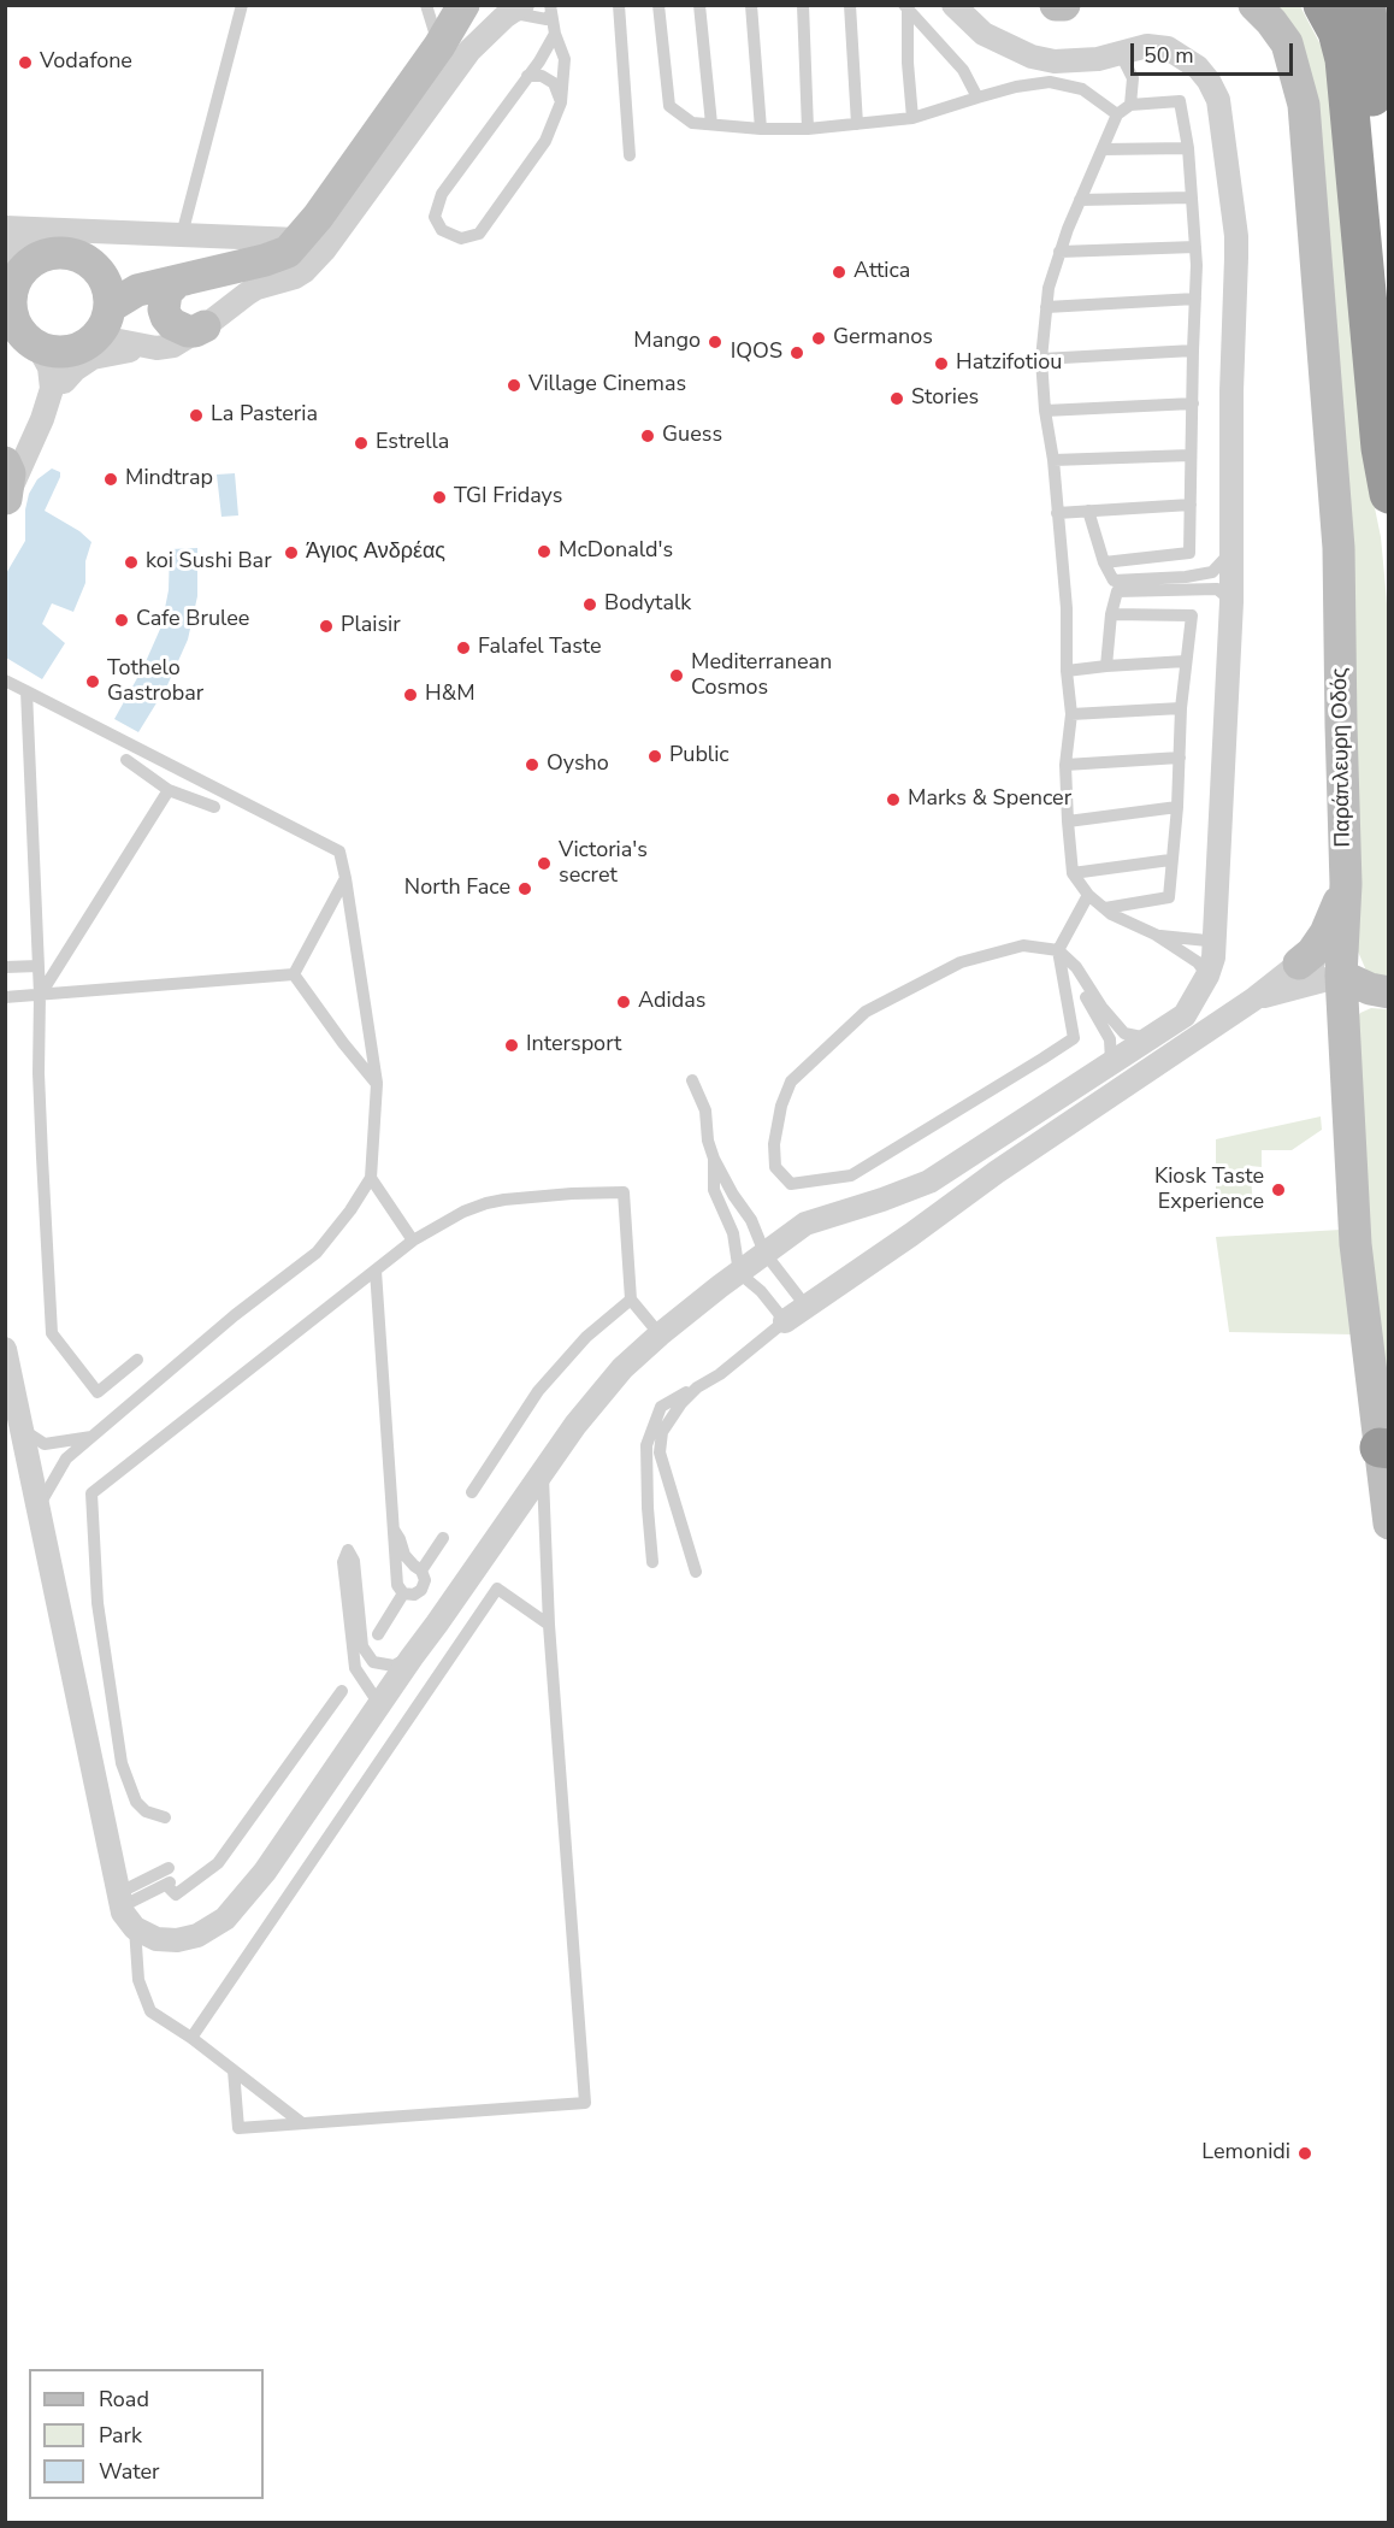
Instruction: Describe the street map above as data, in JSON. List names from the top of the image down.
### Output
{
  "streets": {
    "street": ["Παράπλευρη Οδός"]
  },
  "places": [
    "Vodafone",
    "Attica",
    "Germanos",
    "Mango",
    "IQOS",
    "Hatzifotiou",
    "Village Cinemas",
    "Stories",
    "La Pasteria",
    "Guess",
    "Estrella",
    "Mindtrap",
    "TGI Fridays",
    "McDonald's",
    "Άγιος Ανδρέας",
    "koi Sushi Bar",
    "Bodytalk",
    "Cafe Brulee",
    "Plaisir",
    "Falafel Taste",
    "Mediterranean Cosmos",
    "Tothelo Gastrobar",
    "H&M",
    "Public",
    "Oysho",
    "Marks & Spencer",
    "Victoria's secret",
    "North Face",
    "Adidas",
    "Intersport",
    "Kiosk Taste Experience",
    "Lemonidi"
  ],
  "legend": ["Road", "Park", "Water"],
  "scale_bar": "50 m"
}
